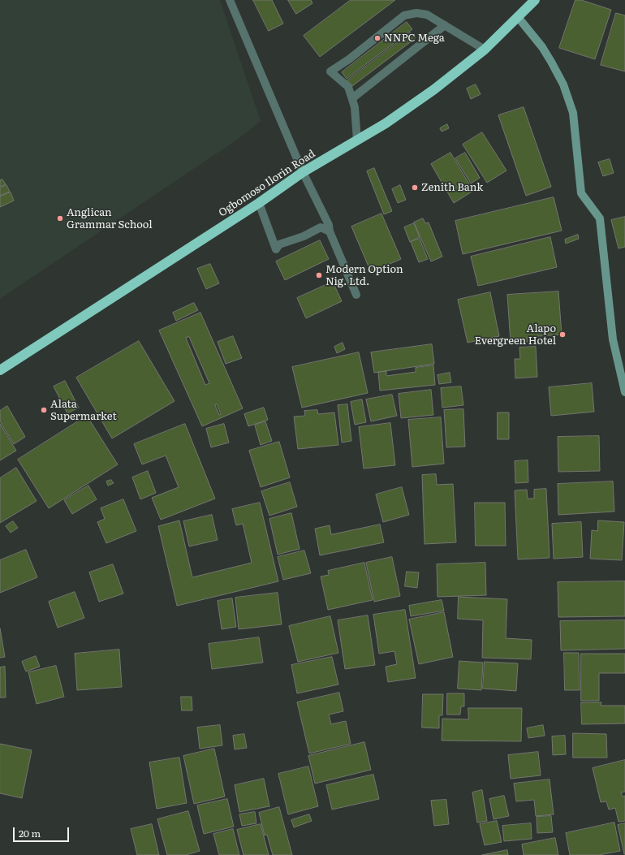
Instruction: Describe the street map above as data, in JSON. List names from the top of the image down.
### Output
{
  "streets": {
    "highway": ["Ogbomoso Ilorin Road"]
  },
  "places": [
    "NNPC Mega",
    "Zenith Bank",
    "Anglican Grammar School",
    "Modern Option Nig. Ltd.",
    "Alapo Evergreen Hotel",
    "Alata Supermarket"
  ],
  "scale_bar": "20 m"
}
